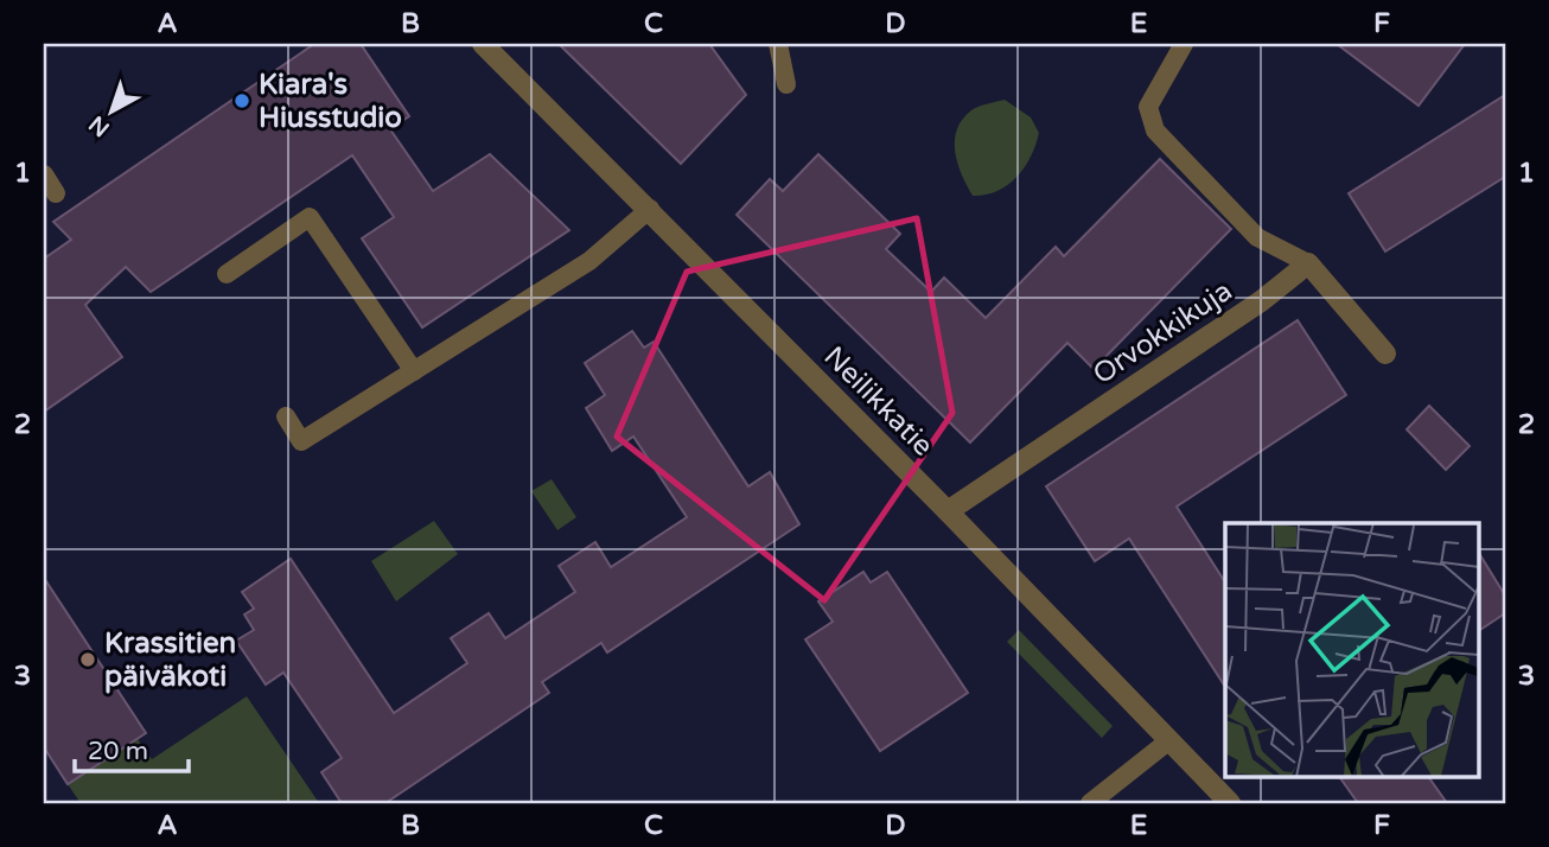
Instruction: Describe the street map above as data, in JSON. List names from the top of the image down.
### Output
{
  "streets": {
    "street": ["Orvokkikuja", "Neilikkatie"]
  },
  "crossings": [
    ["Orvokkikuja", "Neilikkatie"]
  ],
  "places": ["Kiara's Hiusstudio", "Krassitien päiväkoti"],
  "scale_bar": "20 m",
  "north": "bottom left",
  "grid": {
    "columns": [
      "A",
      "B",
      "C",
      "D",
      "E",
      "F"
    ],
    "rows": ["1", "2", "3"]
  }
}
